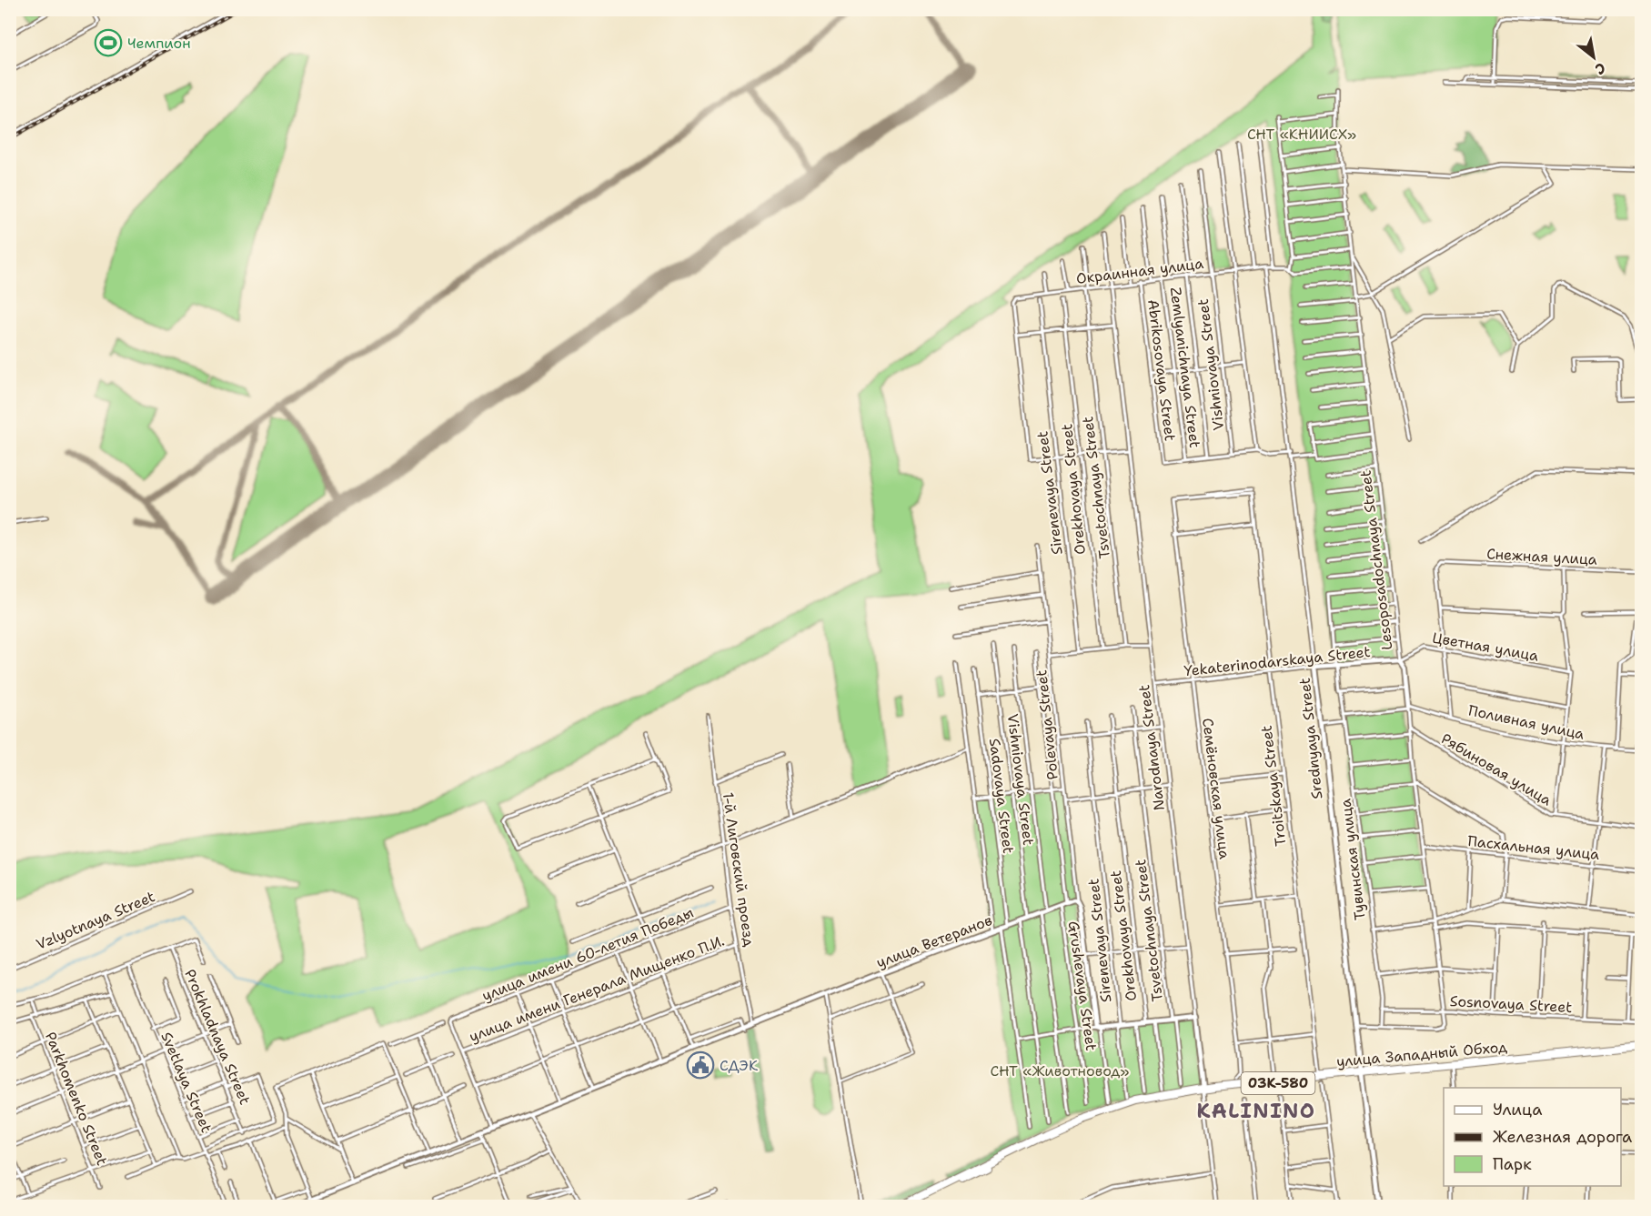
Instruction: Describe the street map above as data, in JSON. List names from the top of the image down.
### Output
{
  "streets": {
    "highway": ["улица Западный Обход", "03К-580"],
    "street": [
      "Окраинная улица",
      "Vishniovaya Street",
      "Zemlyanichnaya Street",
      "Abrikosovaya Street",
      "Tsvetochnaya Street",
      "Orekhovaya Street",
      "Sirenevaya Street",
      "Снежная улица",
      "Lesoposadochnaya Street",
      "Цветная улица",
      "Yekaterinodarskaya Street",
      "Поливная улица",
      "Polevaya Street",
      "Srednyaya Street",
      "Narodnaya Street",
      "Рябиновая улица",
      "Troitskaya Street",
      "Семёновская улица",
      "Sadovaya Street",
      "Пасхальная улица",
      "Тувинская улица",
      "1-й Лиговский проезд",
      "Vzlyotnaya Street",
      "улица Ветеранов",
      "улица имени 60-летия Победы",
      "Grushevaya Street",
      "улица имени Генерала Мищенко П.И.",
      "Sosnovaya Street",
      "Prokhladnaya Street",
      "Svetlaya Street",
      "Parkhomenko Street"
    ]
  },
  "crossings": [
    ["Окраинная улица", "Vishniovaya Street"],
    ["Окраинная улица", "Zemlyanichnaya Street"],
    ["Окраинная улица", "Abrikosovaya Street"],
    ["Окраинная улица", "Tsvetochnaya Street"],
    ["Окраинная улица", "Srednyaya Street"],
    ["Окраинная улица", "Narodnaya Street"],
    ["Zemlyanichnaya Street", "Abrikosovaya Street"],
    ["Lesoposadochnaya Street", "Цветная улица"],
    ["Lesoposadochnaya Street", "Yekaterinodarskaya Street"],
    ["Lesoposadochnaya Street", "Поливная улица"],
    ["Lesoposadochnaya Street", "Рябиновая улица"],
    ["Lesoposadochnaya Street", "Пасхальная улица"],
    ["Lesoposadochnaya Street", "Тувинская улица"],
    ["Lesoposadochnaya Street", "Sosnovaya Street"],
    ["Цветная улица", "Yekaterinodarskaya Street"],
    ["Yekaterinodarskaya Street", "Srednyaya Street"],
    ["Yekaterinodarskaya Street", "Narodnaya Street"],
    ["Yekaterinodarskaya Street", "Troitskaya Street"],
    ["Yekaterinodarskaya Street", "Семёновская улица"],
    ["Yekaterinodarskaya Street", "Тувинская улица"],
    ["Srednyaya Street", "улица Западный Обход"],
    ["Narodnaya Street", "улица Западный Обход"],
    ["Troitskaya Street", "Семёновская улица"],
    ["Troitskaya Street", "улица Западный Обход"],
    ["Sadovaya Street", "улица Ветеранов"],
    ["Тувинская улица", "Sosnovaya Street"],
    ["1-й Лиговский проезд", "улица Ветеранов"],
    ["1-й Лиговский проезд", "улица имени 60-летия Победы"],
    ["1-й Лиговский проезд", "улица имени Генерала Мищенко П.И."],
    ["улица имени 60-летия Победы", "улица имени Генерала Мищенко П.И."]
  ],
  "districts": ["KALININO"],
  "parks": ["СНТ «КНИИСХ»", "СНТ «Животновод»"],
  "places": {
    "sports": ["Чемпион"],
    "public building": ["СДЭК"]
  },
  "legend": ["Улица", "Железная дорога", "Парк"],
  "north": "bottom right"
}
